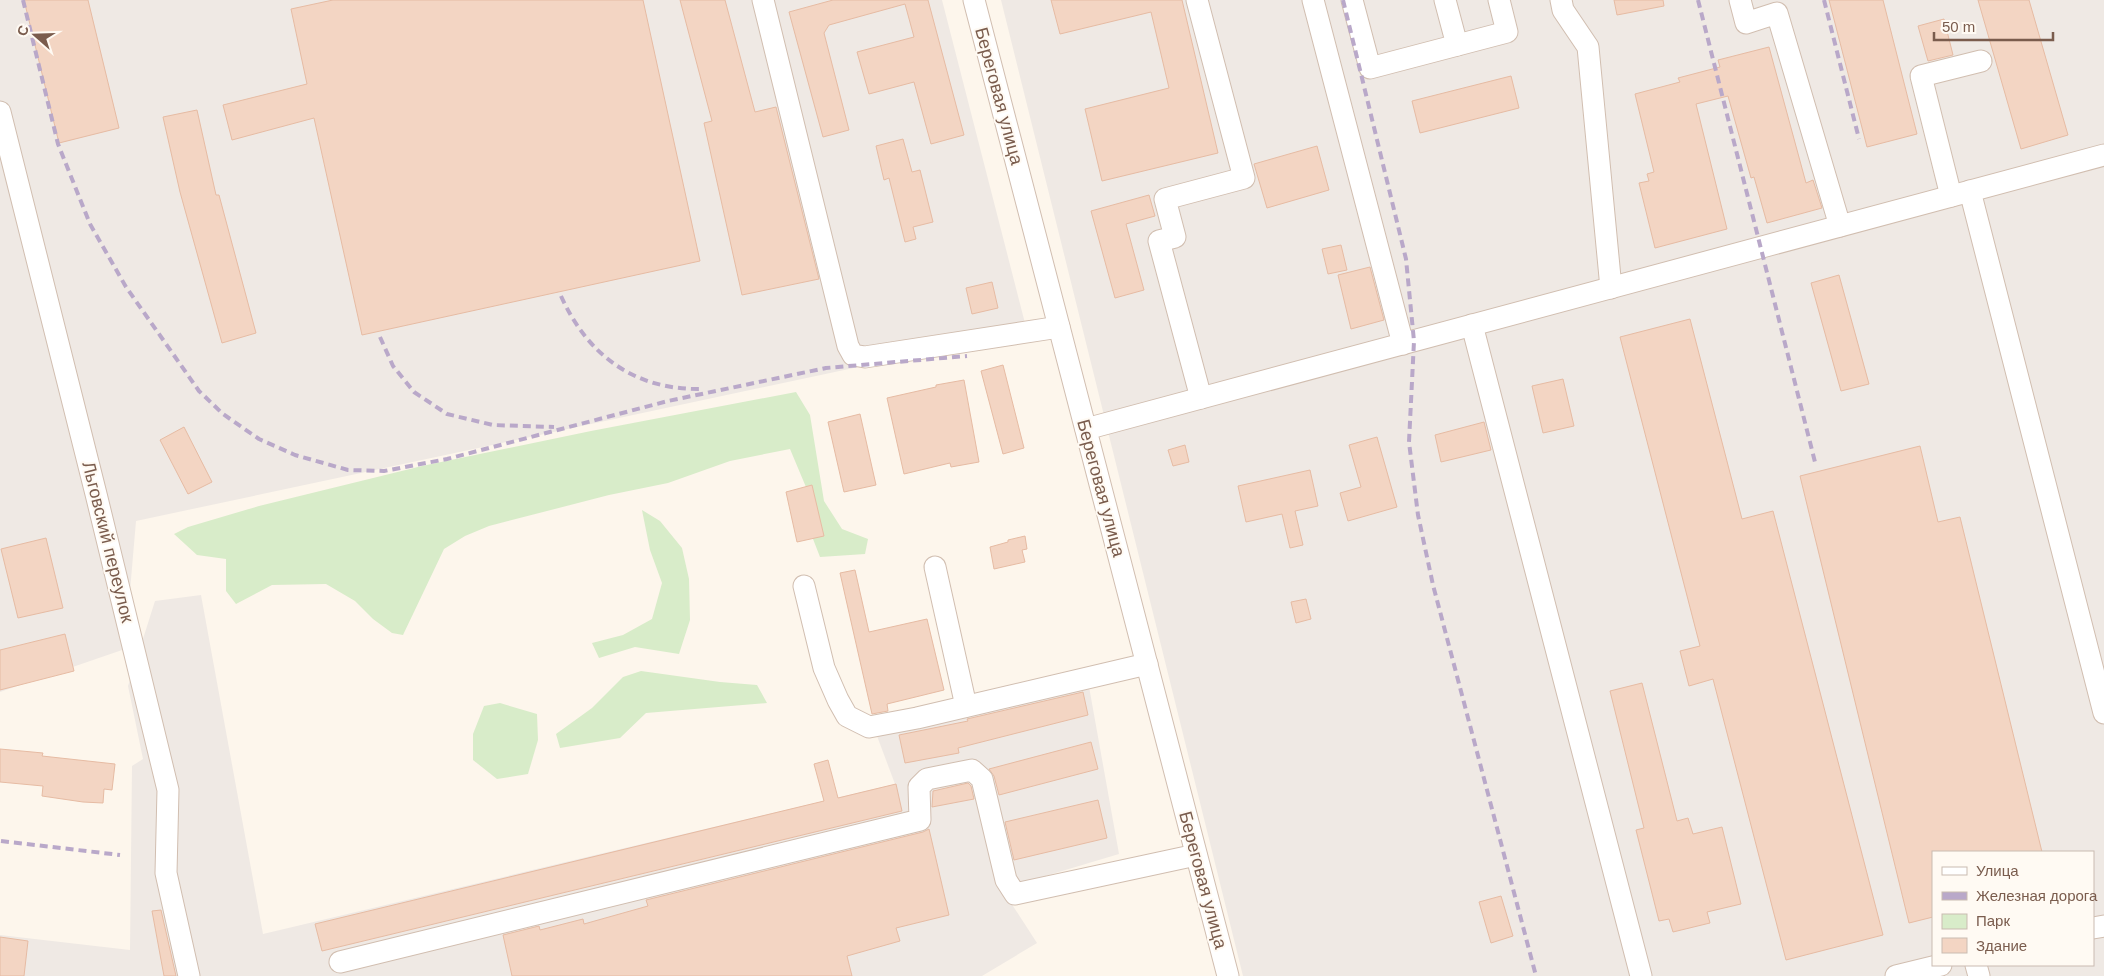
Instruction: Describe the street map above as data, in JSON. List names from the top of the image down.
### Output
{
  "streets": {
    "street": ["Береговая улица", "Льговский переулок"]
  },
  "legend": [
    "Улица",
    "Железная дорога",
    "Парк",
    "Здание"
  ],
  "scale_bar": "50 m",
  "north": "left"
}
